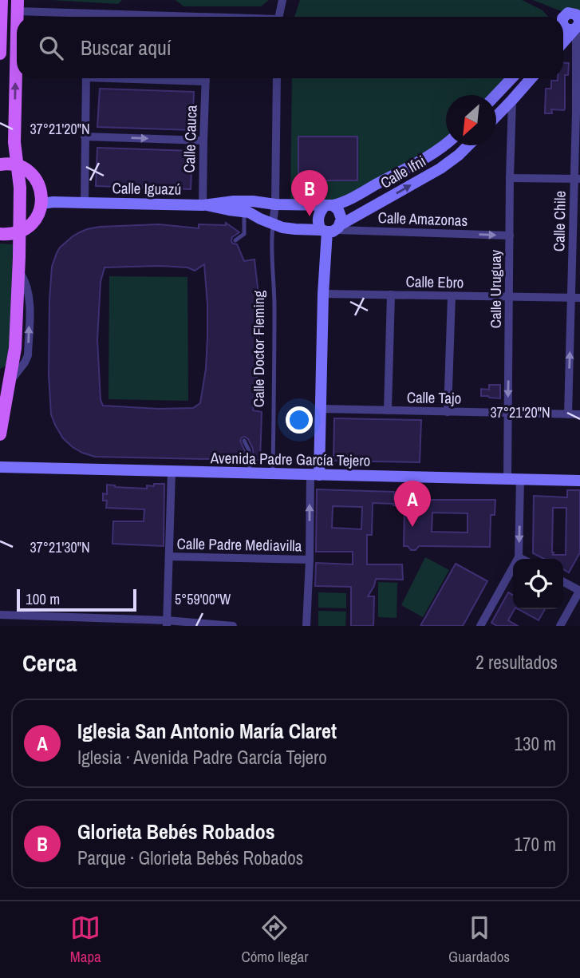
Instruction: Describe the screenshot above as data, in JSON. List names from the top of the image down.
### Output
{
  "streets": {
    "main road": ["Calle Ifni", "Calle Iguazú", "Avenida Padre García Tejero"],
    "street": [
      "Calle Cauca",
      "Calle Amazonas",
      "Calle Chile",
      "Calle Ebro",
      "Calle Uruguay",
      "Calle Tajo",
      "Calle Padre Mediavilla"
    ],
    "lane": ["Calle Doctor Fleming"]
  },
  "crossings": [
    ["Calle Cauca", "Calle Iguazú"],
    ["Calle Ifni", "Calle Iguazú"],
    ["Calle Ifni", "Calle Amazonas"],
    ["Calle Iguazú", "Calle Amazonas"],
    ["Calle Iguazú", "Calle Doctor Fleming"],
    ["Calle Amazonas", "Calle Uruguay"],
    ["Calle Chile", "Calle Ebro"],
    ["Calle Chile", "Calle Tajo"],
    ["Calle Ebro", "Calle Uruguay"],
    ["Calle Uruguay", "Calle Tajo"],
    ["Calle Uruguay", "Avenida Padre García Tejero"],
    ["Calle Doctor Fleming", "Avenida Padre García Tejero"]
  ],
  "one_way": ["Calle Amazonas"],
  "scale_bar": "100 m",
  "north": "bottom left",
  "page": {
    "search": "Buscar aquí",
    "pins": ["B", "A"],
    "scale": "100 m",
    "heading": ["Cerca", "2 resultados"],
    "list": [
      {
        "mark": "A",
        "name": "Iglesia San Antonio María Claret",
        "note": "Iglesia · Avenida Padre García Tejero",
        "value": "130 m"
      },
      {
        "mark": "B",
        "name": "Glorieta Bebés Robados",
        "note": "Parque · Glorieta Bebés Robados",
        "value": "170 m"
      }
    ],
    "nav": ["Mapa", "Cómo llegar", "Guardados"]
  },
  "coordinates": ["37°21'20\"N", "37°21'30\"N", "5°59'00\"W"]
}
